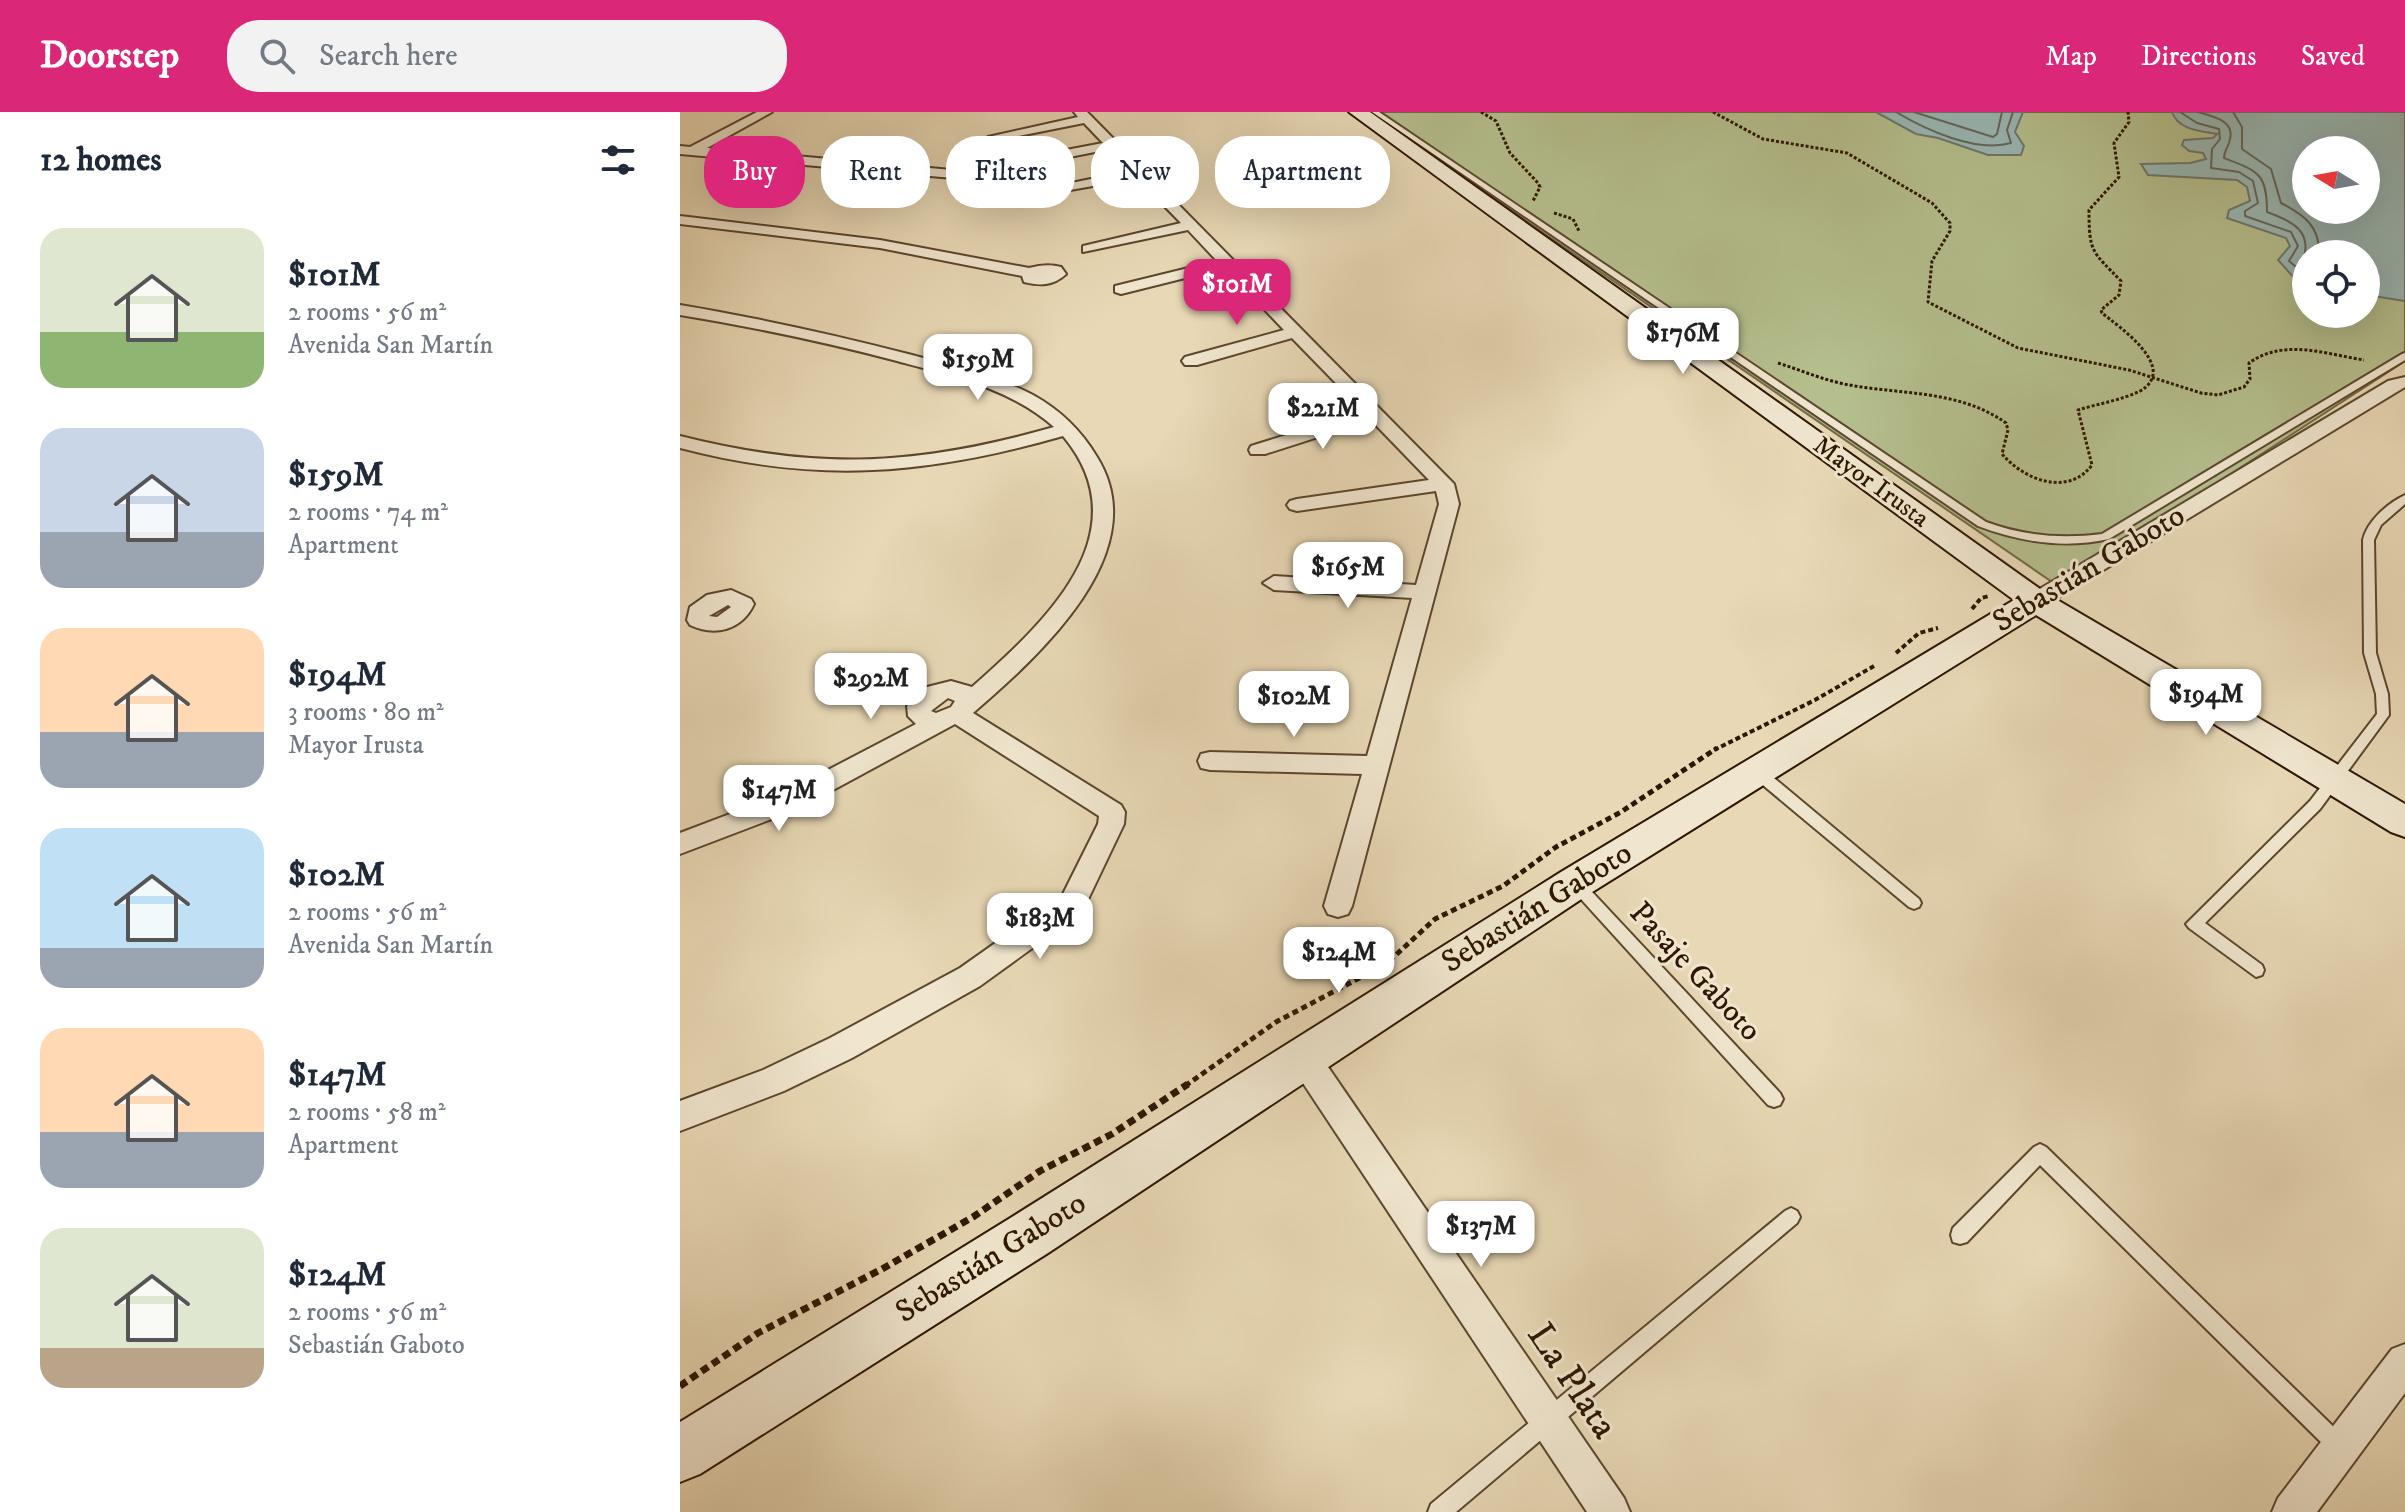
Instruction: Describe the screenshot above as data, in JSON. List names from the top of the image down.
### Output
{
  "streets": {
    "main road": ["Mayor Irusta", "Sebastián Gaboto"],
    "street": ["La Plata"],
    "lane": ["Pasaje Gaboto"]
  },
  "crossings": [
    ["Mayor Irusta", "Sebastián Gaboto"],
    ["Sebastián Gaboto", "Pasaje Gaboto"],
    ["Sebastián Gaboto", "La Plata"]
  ],
  "north": "left",
  "page": {
    "header": "Doorstep",
    "search": "Search here",
    "nav": ["Map", "Directions", "Saved"],
    "heading": "12 homes",
    "chip": [
      "Buy",
      "Rent",
      "Filters",
      "New",
      "Apartment"
    ],
    "list": [
      {
        "name": "$101M",
        "note": "2 rooms · 56 m² · Avenida San Martín"
      },
      {
        "name": "$159M",
        "note": "2 rooms · 74 m² · Apartment"
      },
      {
        "name": "$194M",
        "note": "3 rooms · 80 m² · Mayor Irusta"
      },
      {
        "name": "$102M",
        "note": "2 rooms · 56 m² · Avenida San Martín"
      },
      {
        "name": "$147M",
        "note": "2 rooms · 58 m² · Apartment"
      },
      {
        "name": "$124M",
        "note": "2 rooms · 56 m² · Sebastián Gaboto"
      }
    ],
    "price": [
      "$101M",
      "$176M",
      "$159M",
      "$221M",
      "$165M",
      "$292M",
      "$194M",
      "$102M",
      "$147M",
      "$183M",
      "$124M",
      "$137M"
    ]
  }
}
